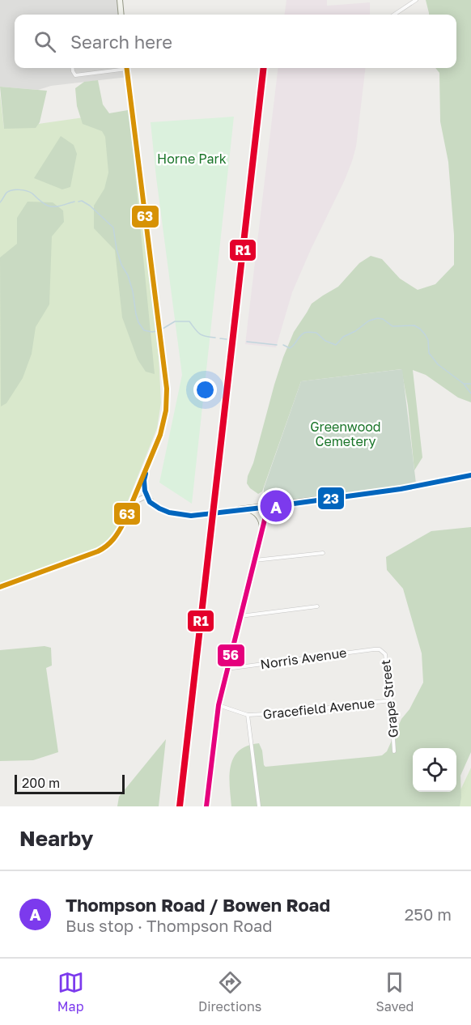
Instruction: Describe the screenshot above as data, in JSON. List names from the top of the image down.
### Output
{
  "streets": {
    "street": ["Norris Avenue", "Grape Street", "Gracefield Avenue"]
  },
  "crossings": [
    ["Norris Avenue", "Grape Street"],
    ["Grape Street", "Gracefield Avenue"]
  ],
  "parks": ["Horne Park", "Greenwood Cemetery"],
  "lines": [
    "transit line R1",
    "transit line 63",
    "transit line 23",
    "transit line 56"
  ],
  "scale_bar": "200 m",
  "page": {
    "search": "Search here",
    "pins": "A",
    "scale": "200 m",
    "heading": "Nearby",
    "list": [
      {
        "mark": "A",
        "name": "Thompson Road / Bowen Road",
        "note": "Bus stop · Thompson Road",
        "value": "250 m"
      }
    ],
    "nav": ["Map", "Directions", "Saved"]
  }
}
